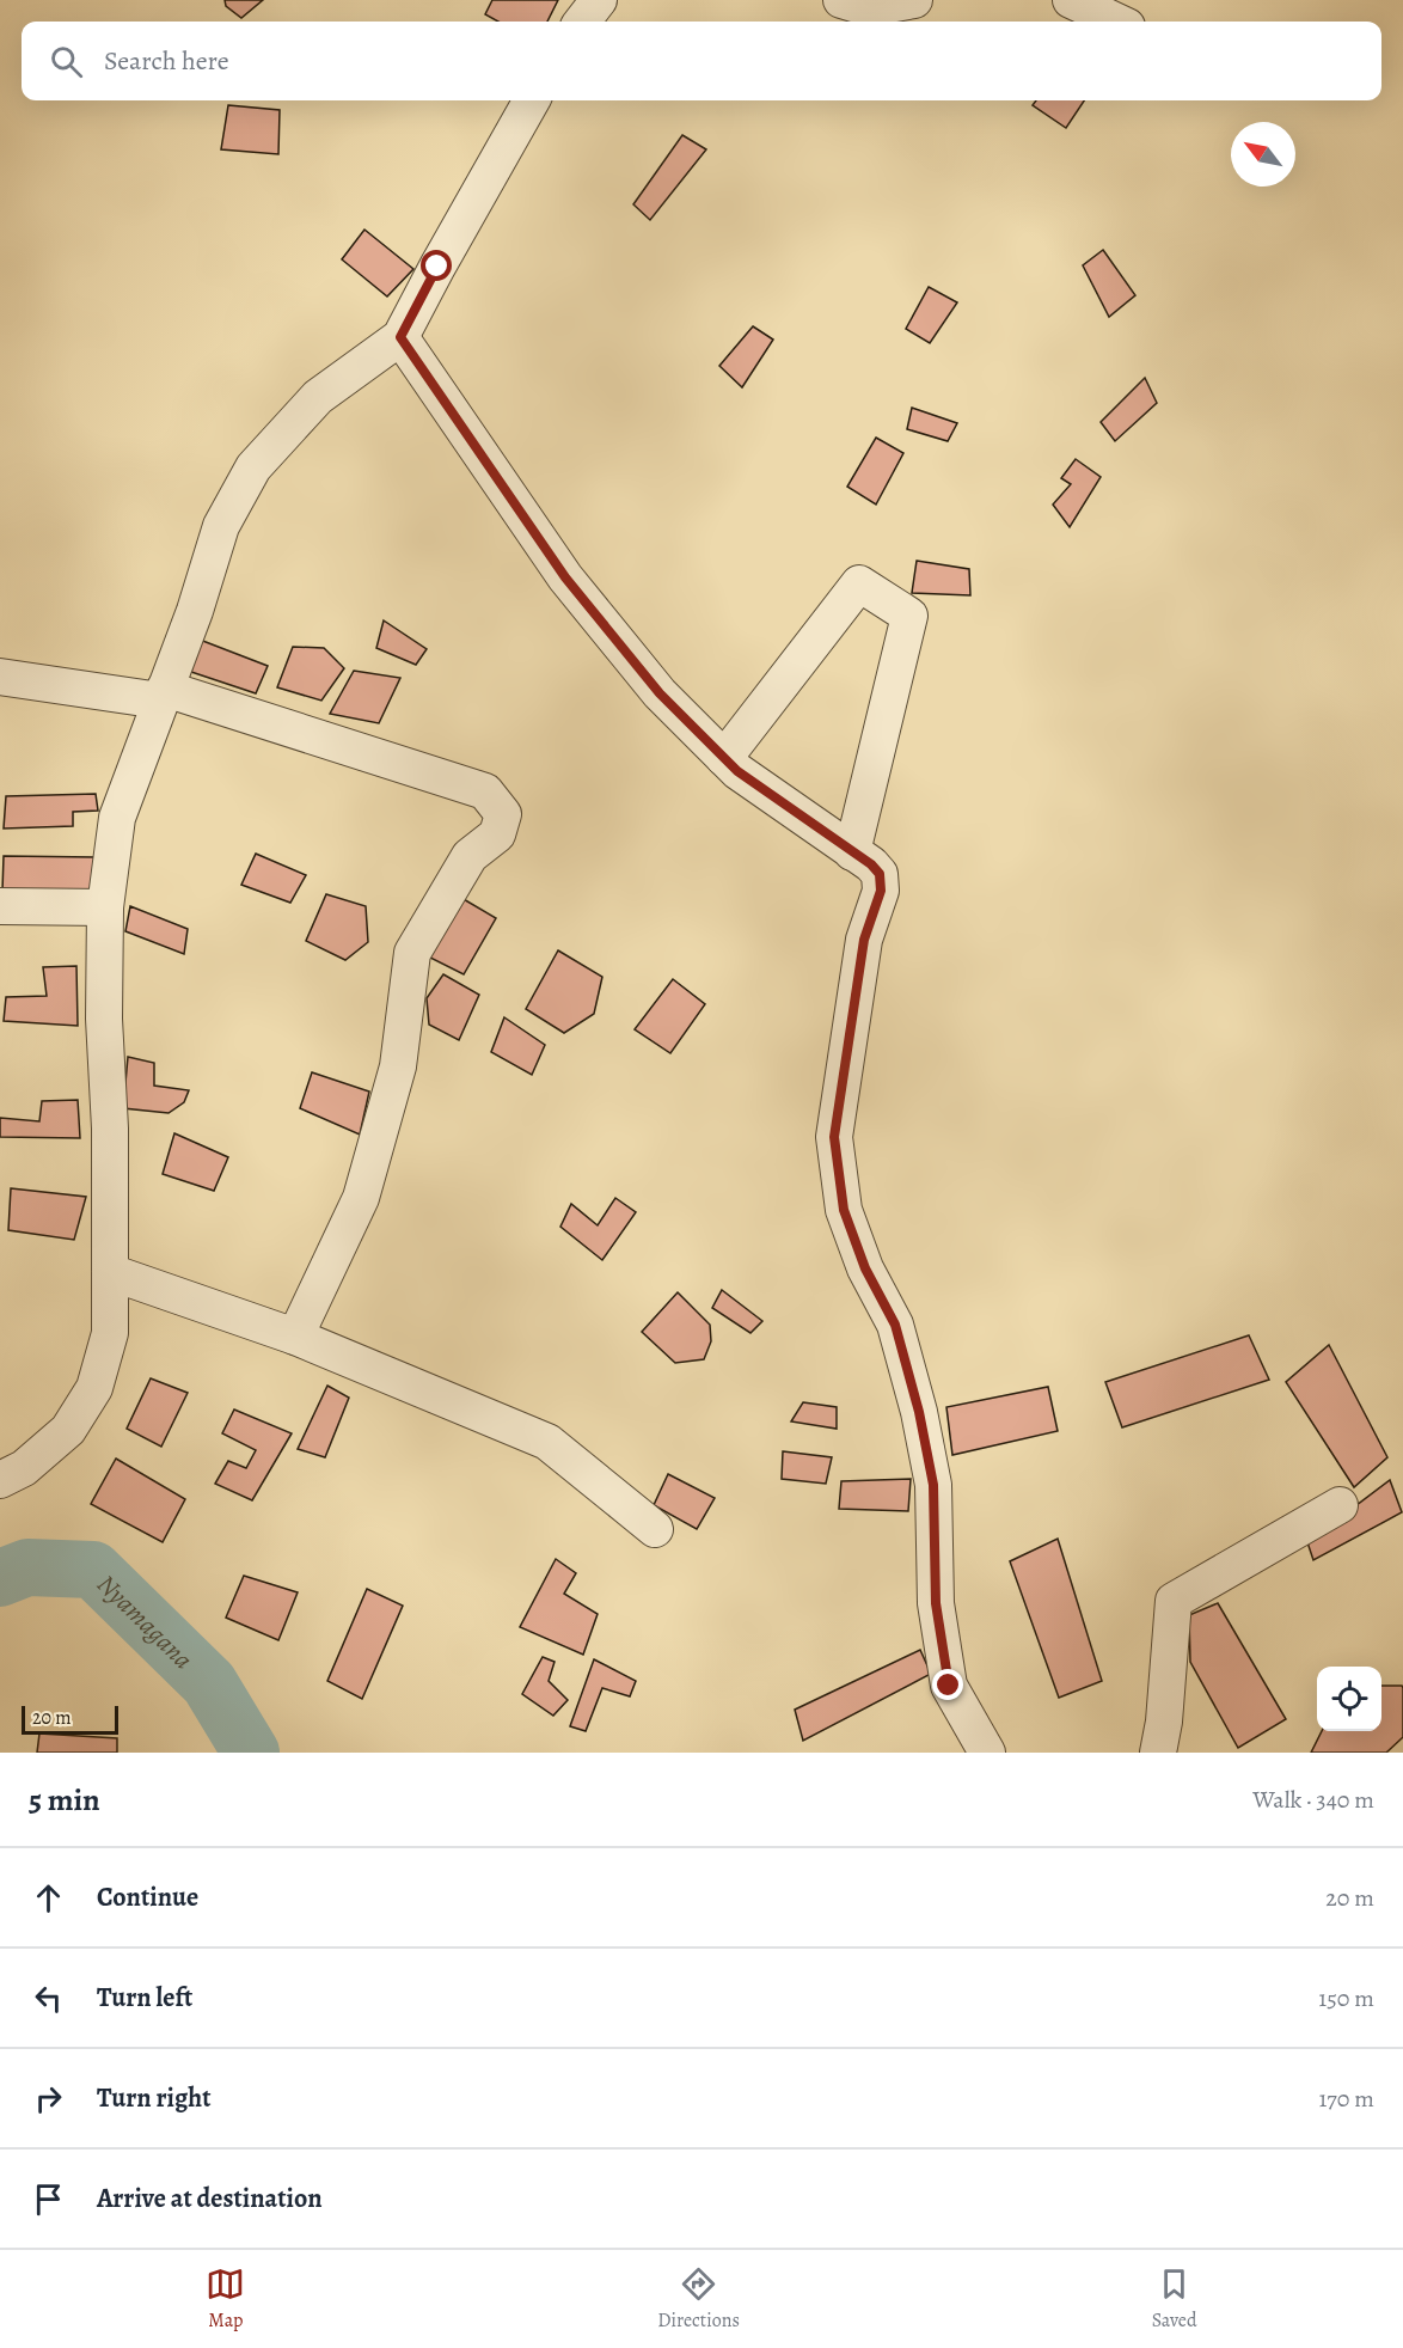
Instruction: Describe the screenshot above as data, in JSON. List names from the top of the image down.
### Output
{
  "water": ["Nyamagana"],
  "scale_bar": "20 m",
  "north": "top left",
  "page": {
    "search": "Search here",
    "scale": "20 m",
    "heading": ["5 min", "Walk · 340 m"],
    "list": [
      ["Continue", "20 m"],
      ["Turn left", "150 m"],
      ["Turn right", "170 m"],
      "Arrive at destination"
    ],
    "nav": ["Map", "Directions", "Saved"]
  }
}
